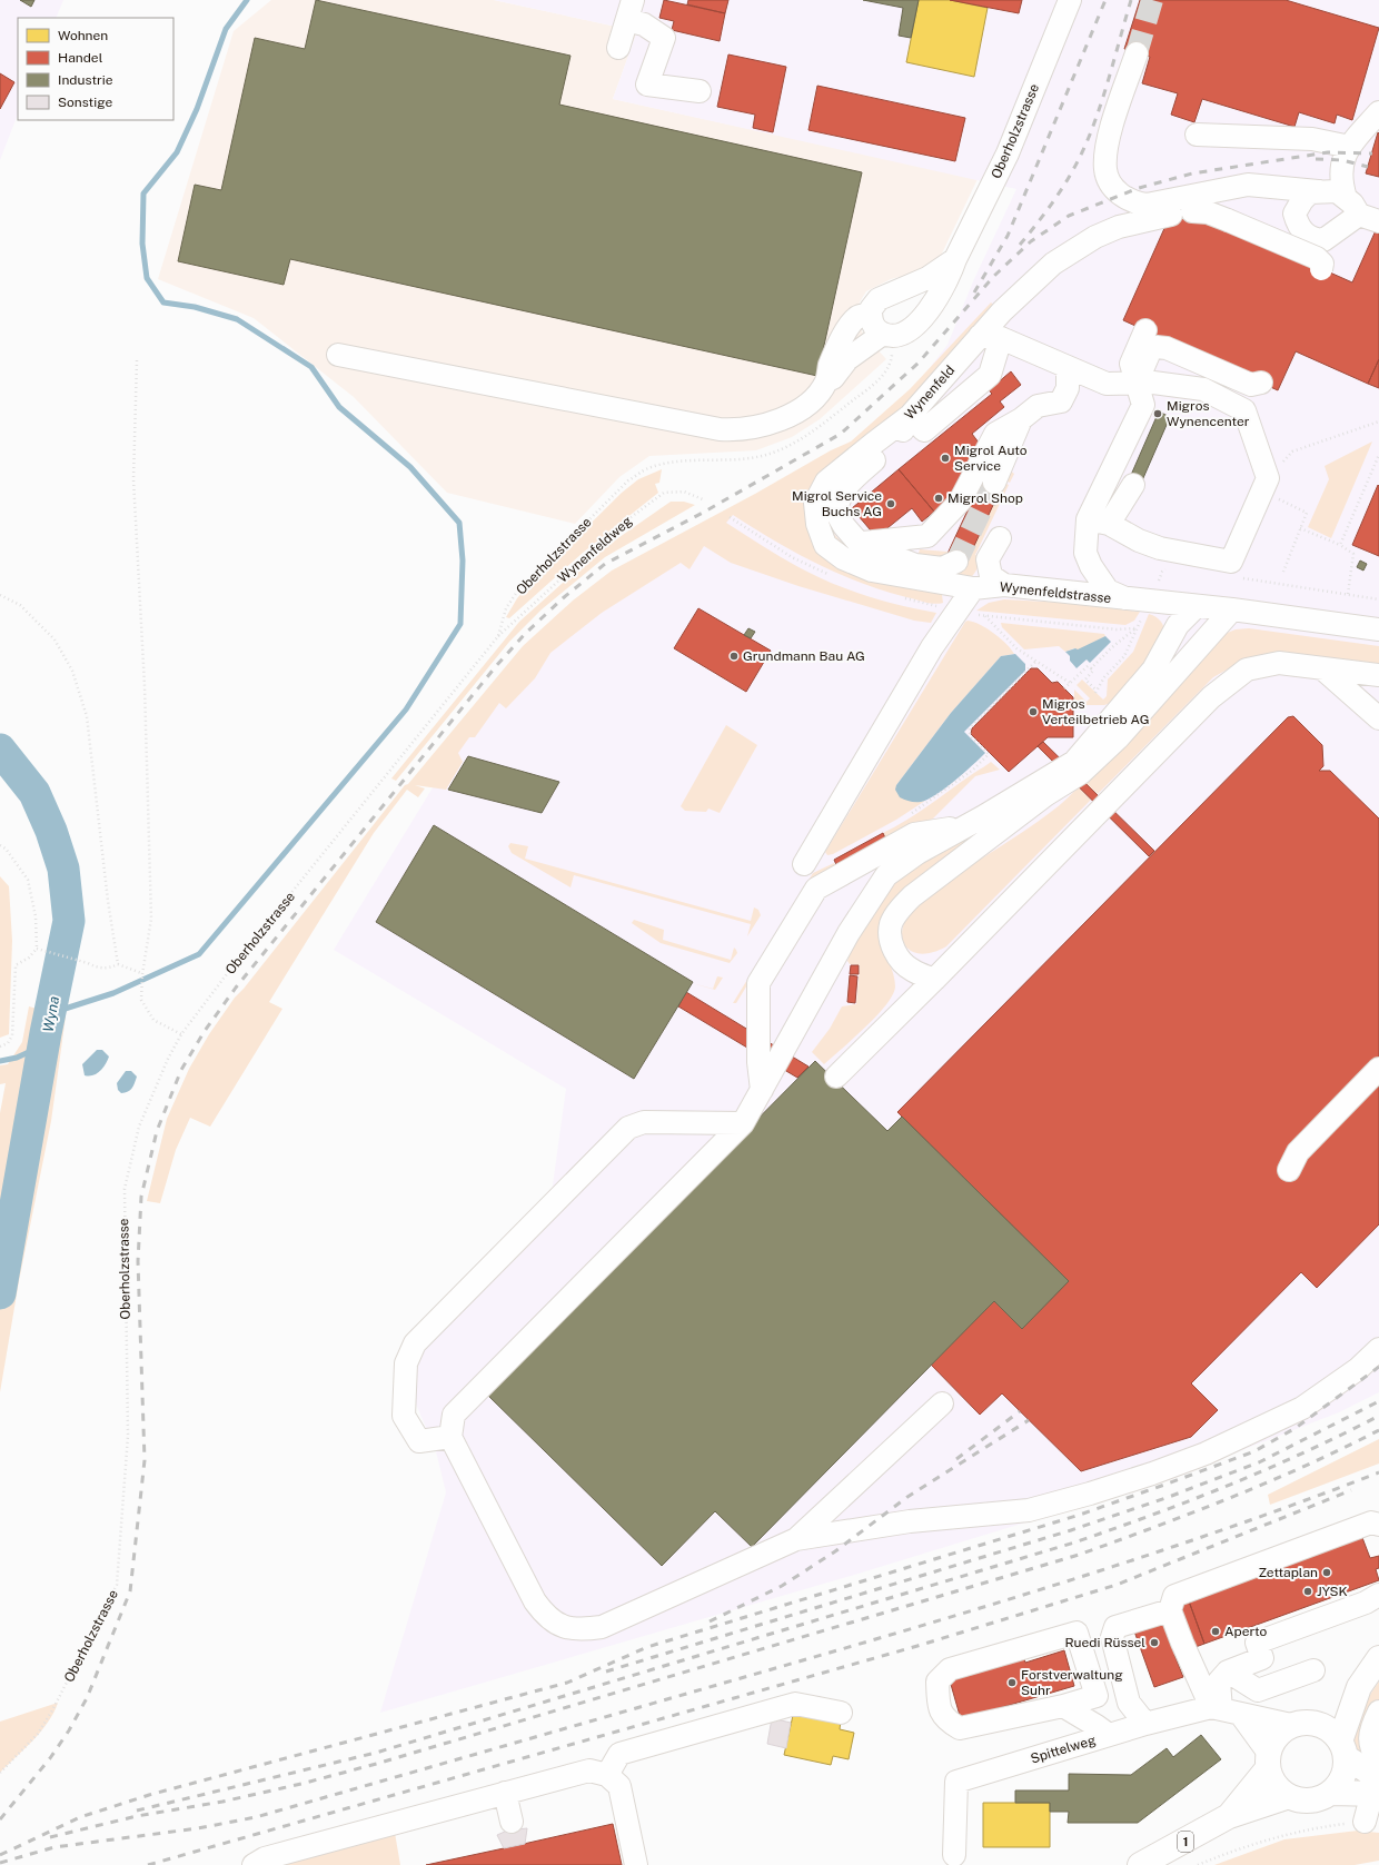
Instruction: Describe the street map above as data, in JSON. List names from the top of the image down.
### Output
{
  "streets": {
    "main road": ["1"],
    "street": [
      "Oberholzstrasse",
      "Wynenfeld",
      "Wynenfeldstrasse",
      "Spittelweg"
    ],
    "path": ["Wynenfeldweg"]
  },
  "crossings": [
    ["Oberholzstrasse", "Wynenfeldweg"],
    ["Wynenfeld", "Wynenfeldstrasse"],
    ["Spittelweg", "1"]
  ],
  "water": ["Wyna"],
  "places": [
    "Migros Wynencenter",
    "Migrol Auto Service",
    "Migrol Shop",
    "Migrol Service Buchs AG",
    "Grundmann Bau AG",
    "Migros Verteilbetrieb AG",
    "Zettaplan",
    "JYSK",
    "Aperto",
    "Ruedi Rüssel",
    "Forstverwaltung Suhr"
  ],
  "legend": [
    "Wohnen",
    "Handel",
    "Industrie",
    "Sonstige"
  ]
}
